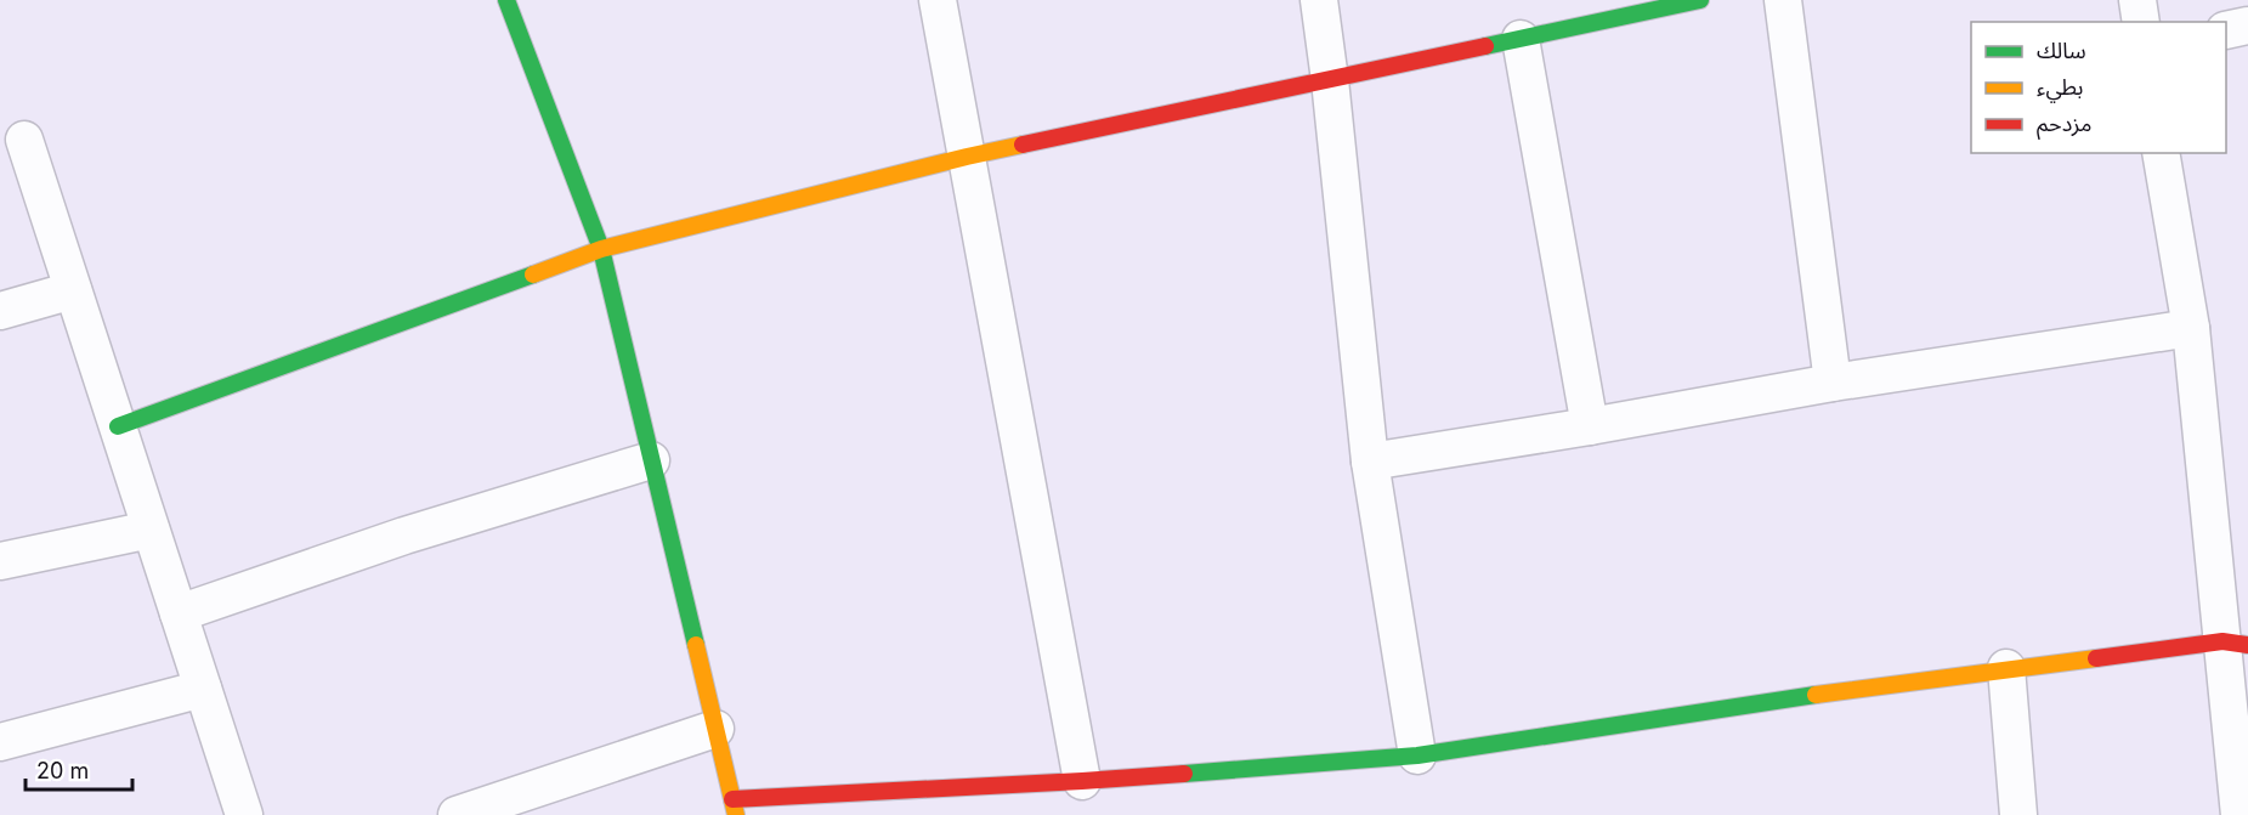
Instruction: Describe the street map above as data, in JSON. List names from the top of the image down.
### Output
{
  "legend": ["سالك", "بطيء", "مزدحم"],
  "scale_bar": "20 m"
}
